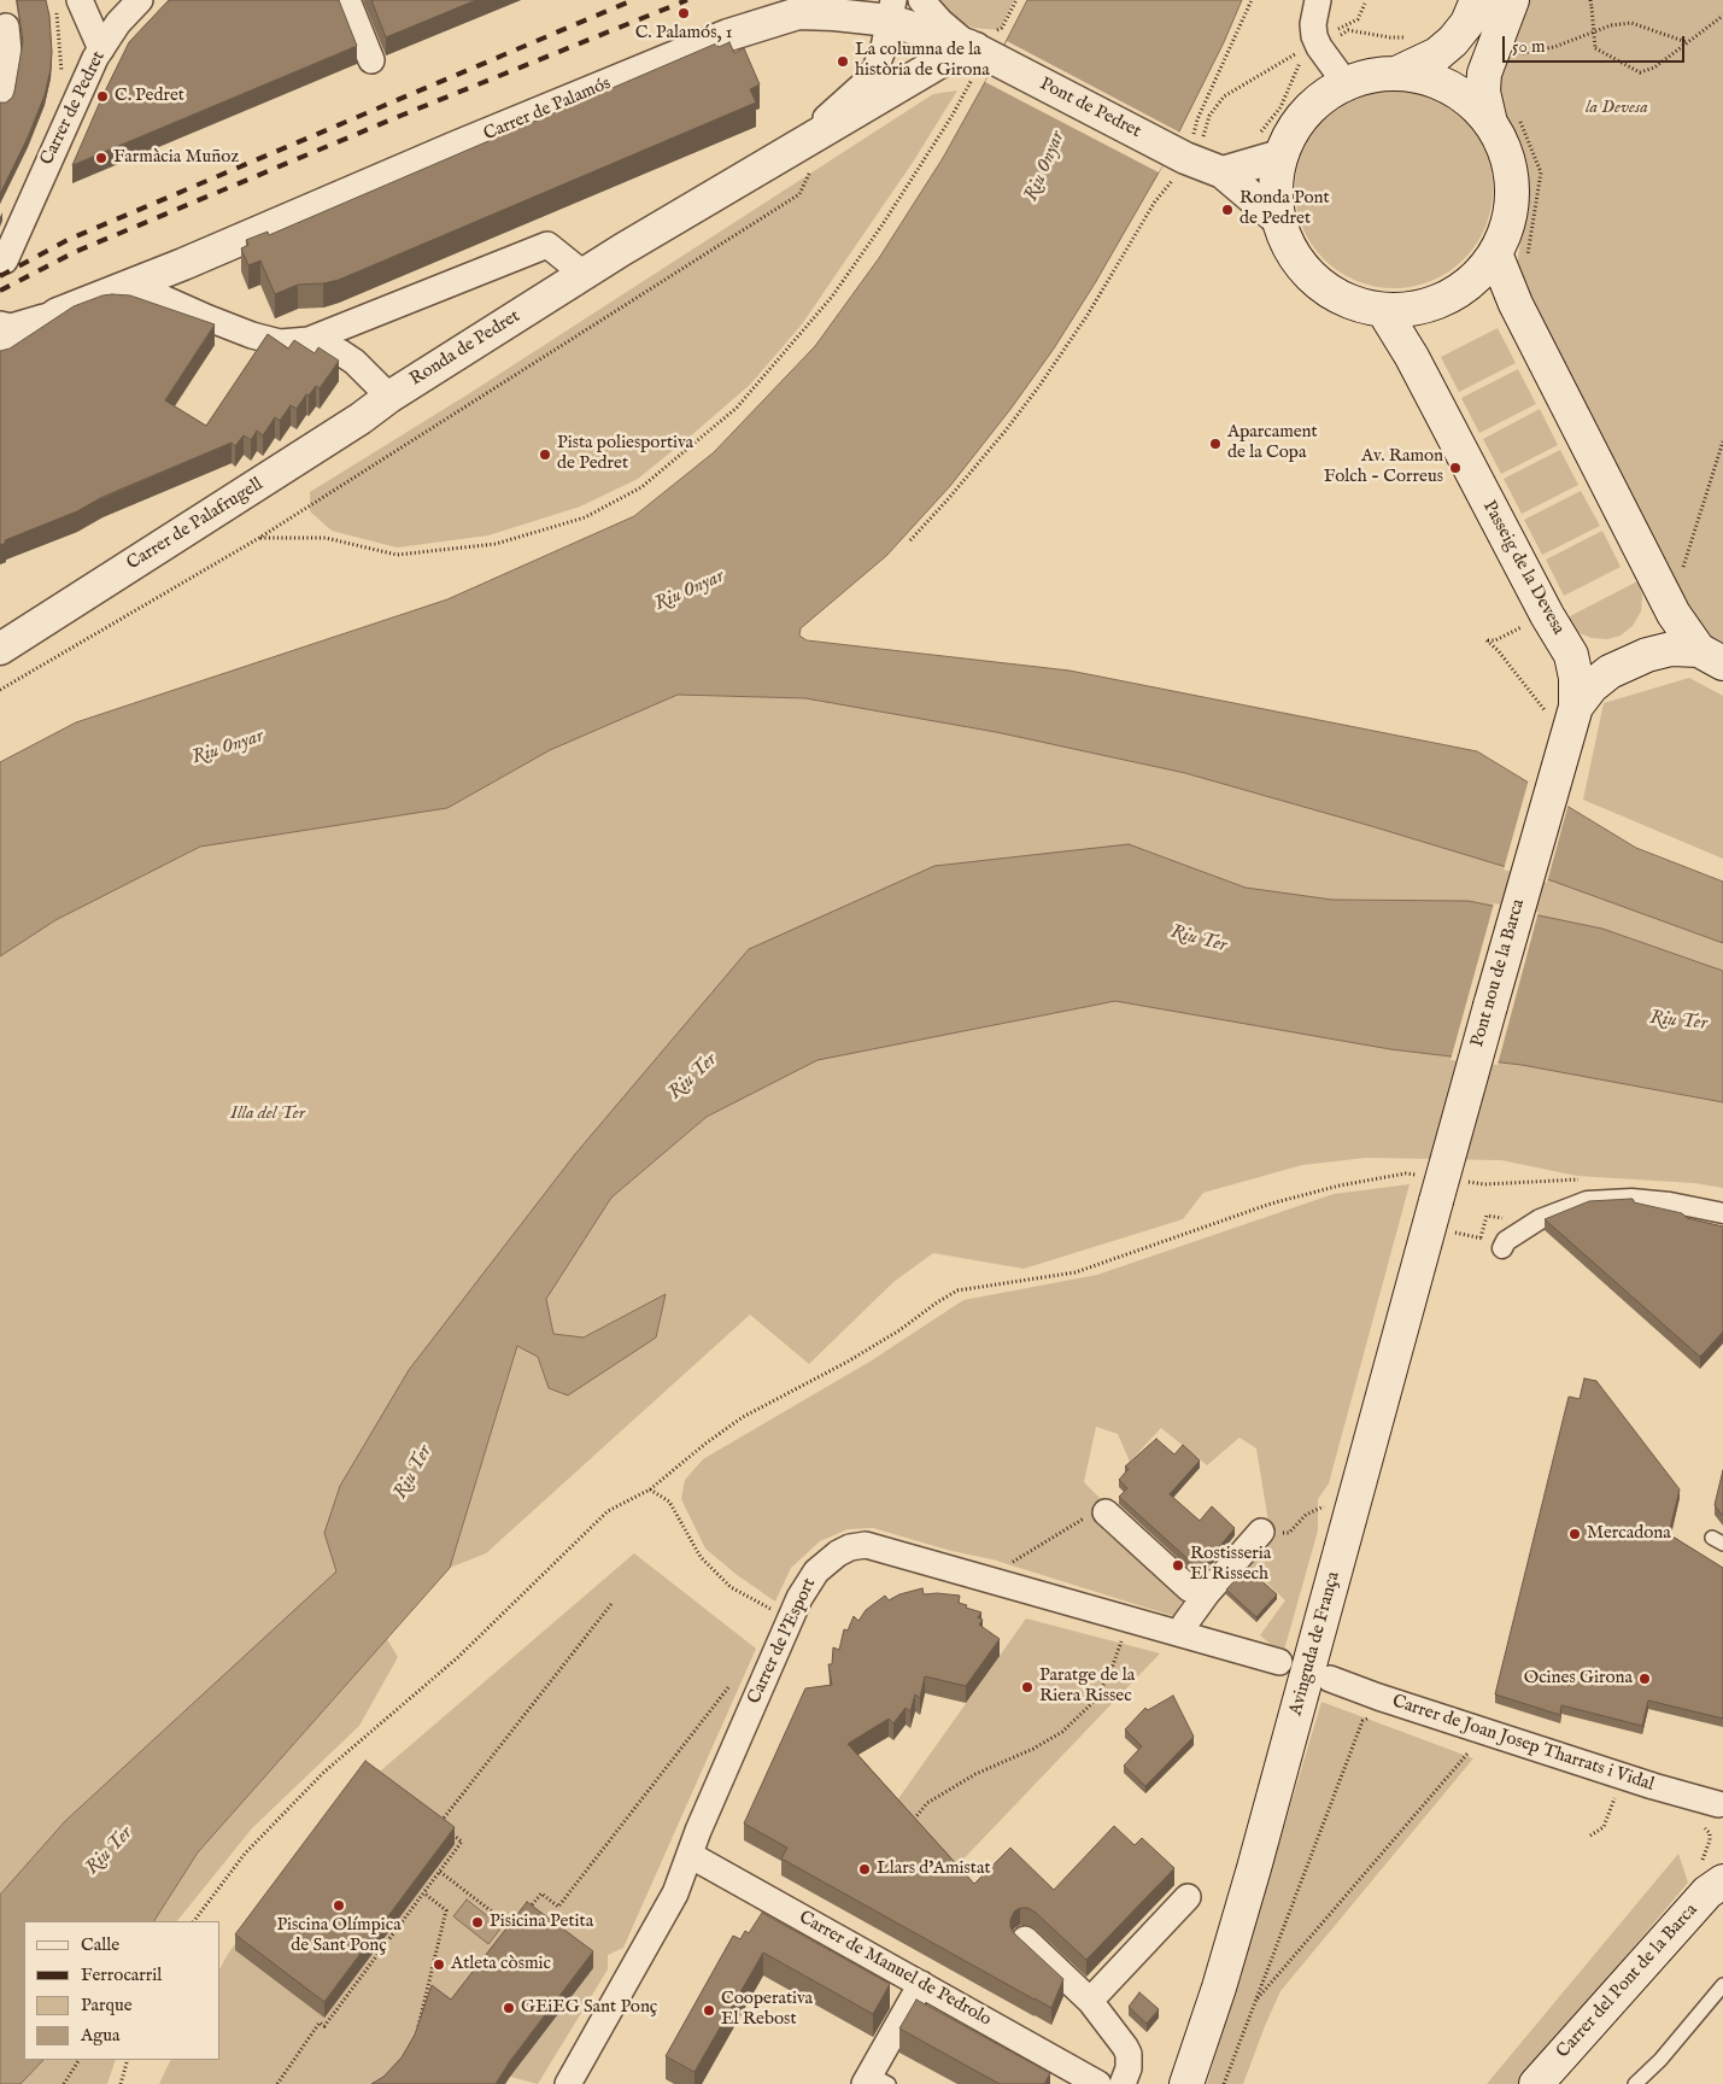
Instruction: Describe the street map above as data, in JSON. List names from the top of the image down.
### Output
{
  "streets": {
    "main road": [
      "Passeig de la Devesa",
      "Pont nou de la Barca",
      "Avinguda de França",
      "Carrer del Pont de la Barca"
    ],
    "street": [
      "Carrer de Pedret",
      "Pont de Pedret",
      "Carrer de Palamós",
      "Ronda de Pedret",
      "Carrer de Palafrugell",
      "Carrer de l'Esport",
      "Carrer de Joan Josep Tharrats i Vidal",
      "Carrer de Manuel de Pedrolo"
    ]
  },
  "crossings": [
    ["Pont de Pedret", "Carrer de Palamós"],
    ["Pont de Pedret", "Ronda de Pedret"],
    ["Carrer de Palamós", "Ronda de Pedret"],
    ["Ronda de Pedret", "Carrer de Palafrugell"],
    ["Passeig de la Devesa", "Pont nou de la Barca"],
    ["Pont nou de la Barca", "Avinguda de França"],
    ["Carrer de l'Esport", "Carrer de Manuel de Pedrolo"]
  ],
  "water": ["Riu Onyar", "Riu Ter"],
  "parks": ["la Devesa", "Illa del Ter"],
  "places": [
    "C. Palamós, 1",
    "La columna de la història de Girona",
    "C. Pedret",
    "Farmàcia Muñoz",
    "Ronda Pont de Pedret",
    "Aparcament de la Copa",
    "Pista poliesportiva de Pedret",
    "Av. Ramon Folch - Correus",
    "Mercadona",
    "Rostisseria El Rissech",
    "Ocines Girona",
    "Paratge de la Riera Rissec",
    "Llars d'Amistat",
    "Piscina Olímpica de Sant Ponç",
    "Pisicina Petita",
    "Atleta còsmic",
    "GEiEG Sant Ponç",
    "Cooperativa El Rebost"
  ],
  "legend": [
    "Calle",
    "Ferrocarril",
    "Parque",
    "Agua"
  ],
  "scale_bar": "50 m"
}
